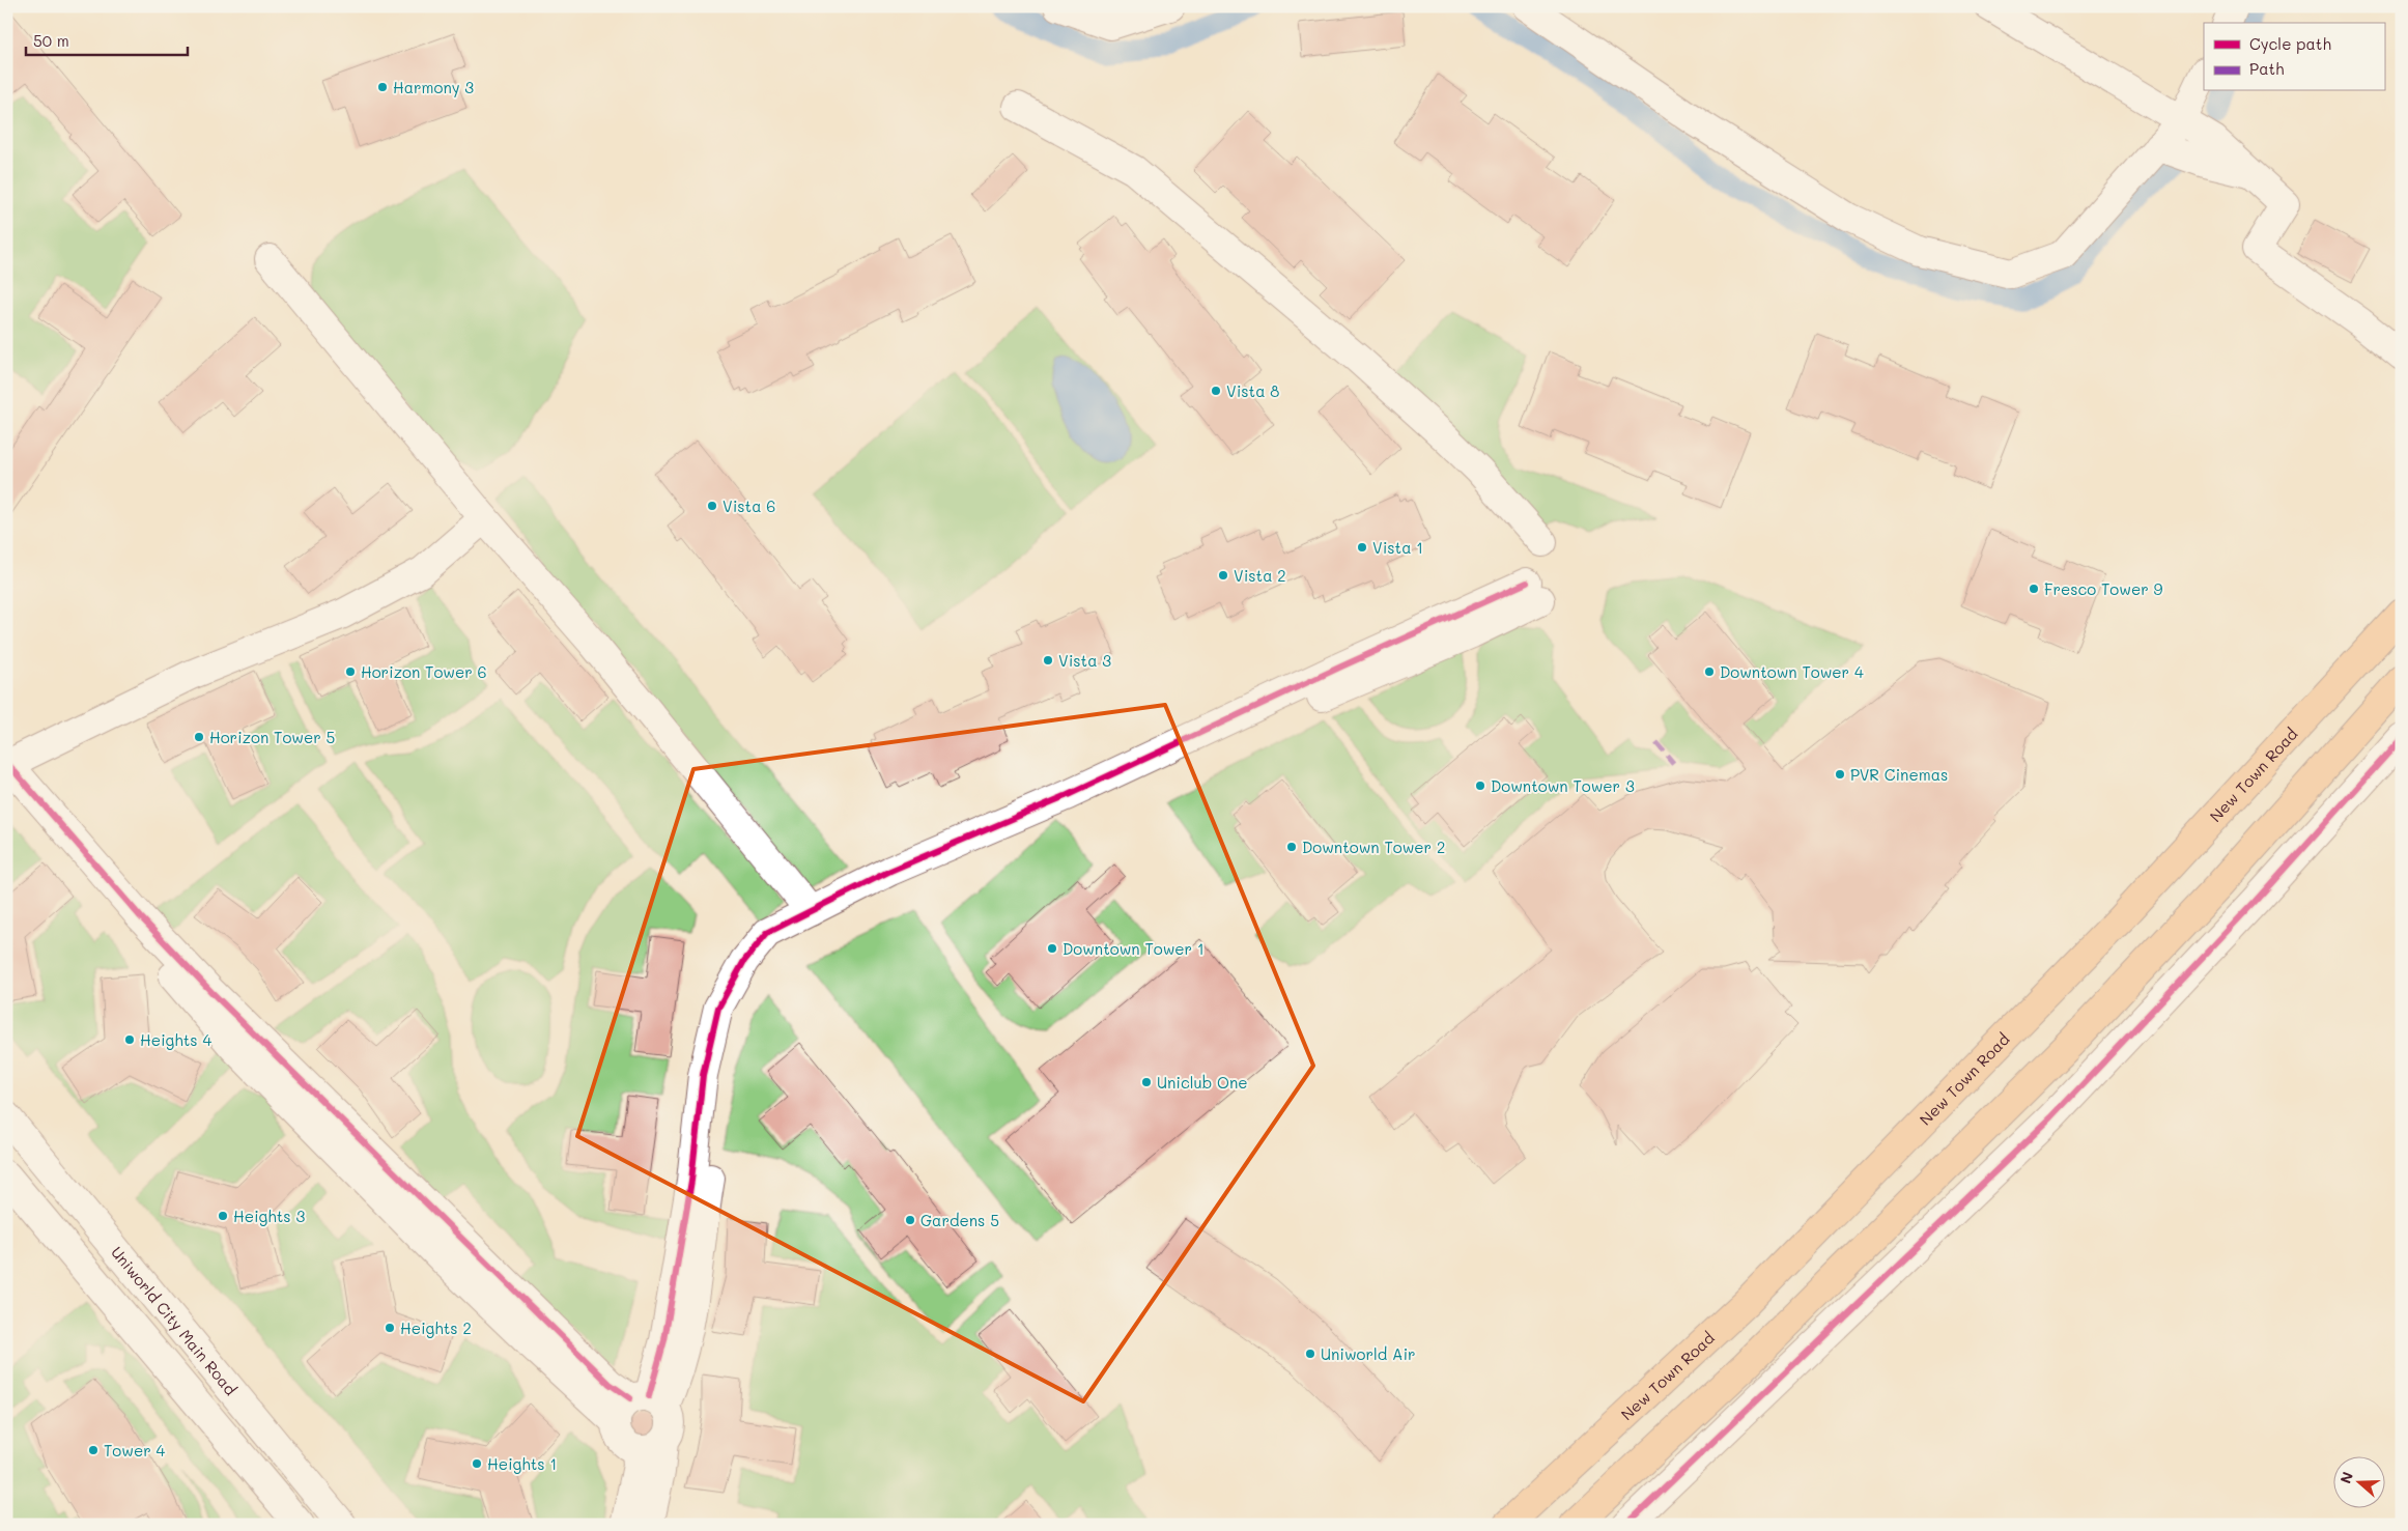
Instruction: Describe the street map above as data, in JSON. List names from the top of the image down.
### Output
{
  "streets": {
    "main road": ["New Town Road"],
    "street": ["Uniworld City Main Road"]
  },
  "places": [
    "Harmony 3",
    "Vista 8",
    "Vista 6",
    "Vista 1",
    "Vista 2",
    "Fresco Tower 9",
    "Vista 3",
    "Horizon Tower 6",
    "Downtown Tower 4",
    "Horizon Tower 5",
    "PVR Cinemas",
    "Downtown Tower 3",
    "Downtown Tower 2",
    "Downtown Tower 1",
    "Heights 4",
    "Uniclub One",
    "Heights 3",
    "Gardens 5",
    "Heights 2",
    "Uniworld Air",
    "Tower 4",
    "Heights 1"
  ],
  "legend": ["Cycle path", "Path"],
  "scale_bar": "50 m",
  "north": "left"
}
